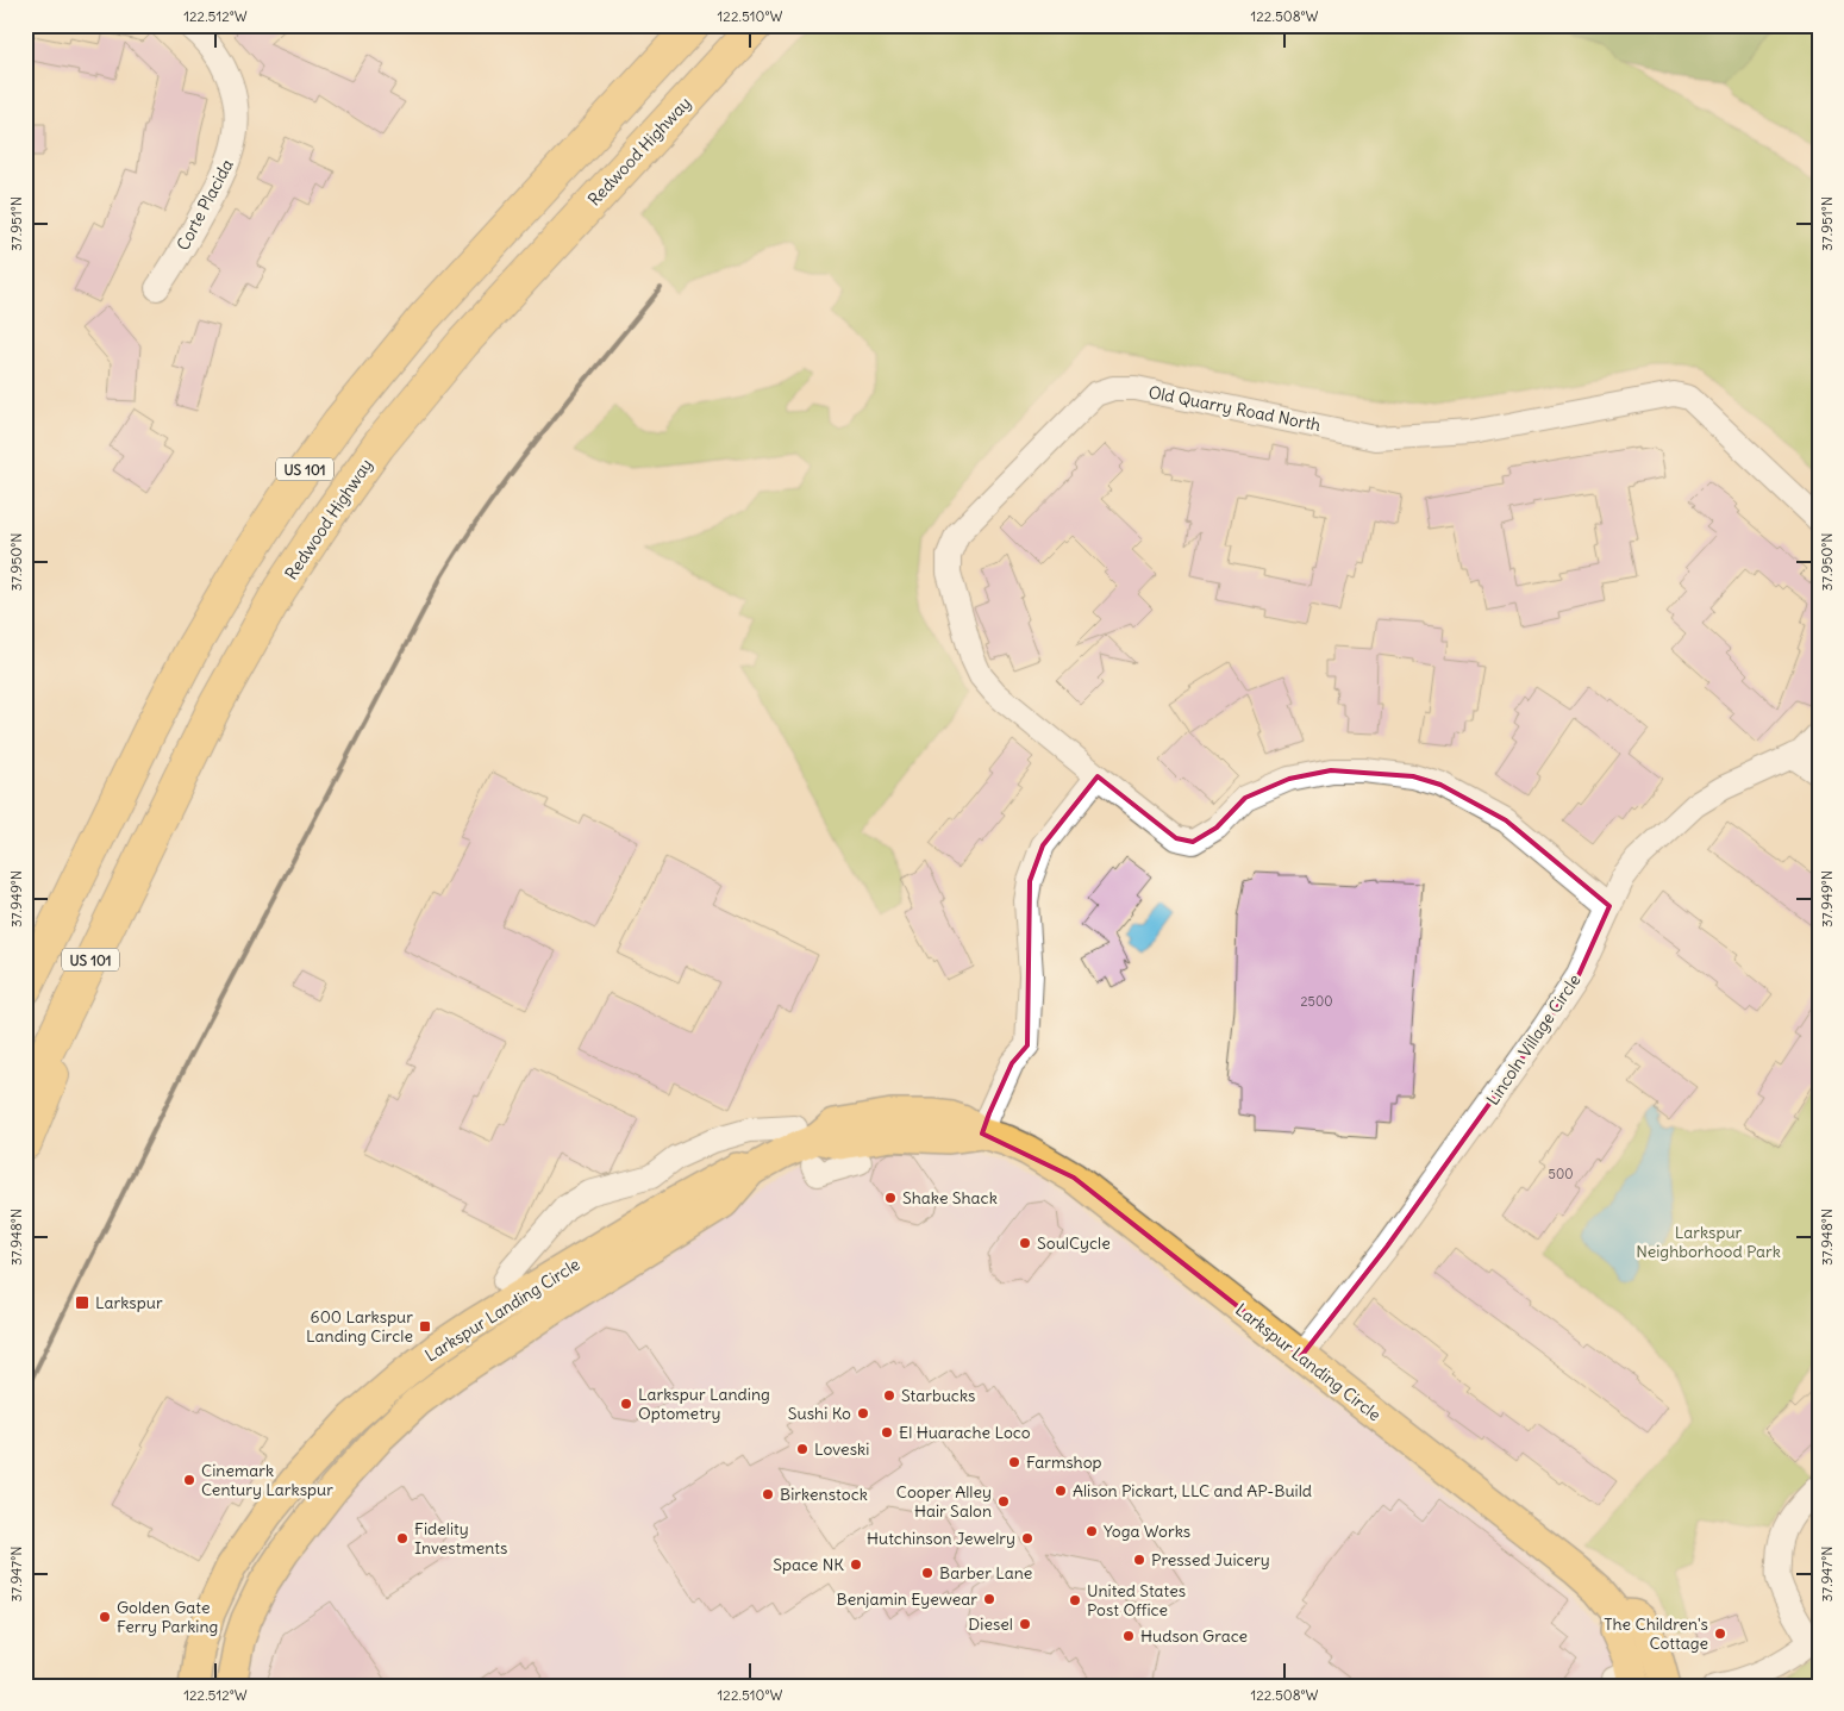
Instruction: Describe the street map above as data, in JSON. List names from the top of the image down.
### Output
{
  "streets": {
    "highway": ["Redwood Highway", "US 101"],
    "main road": ["Larkspur Landing Circle"],
    "street": ["Corte Placida", "Old Quarry Road North", "Lincoln Village Circle"]
  },
  "crossings": [
    ["Old Quarry Road North", "Lincoln Village Circle"],
    ["Lincoln Village Circle", "Larkspur Landing Circle"]
  ],
  "parks": ["Larkspur Neighborhood Park"],
  "places": {
    "other": [
      "Shake Shack",
      "SoulCycle",
      "Starbucks",
      "Larkspur Landing Optometry",
      "Sushi Ko",
      "El Huarache Loco",
      "Loveski",
      "Farmshop",
      "Cinemark Century Larkspur",
      "Alison Pickart, LLC and AP-Build",
      "Birkenstock",
      "Cooper Alley Hair Salon",
      "Yoga Works",
      "Fidelity Investments",
      "Hutchinson Jewelry",
      "Pressed Juicery",
      "Space NK",
      "Barber Lane",
      "Benjamin Eyewear",
      "United States Post Office",
      "Golden Gate Ferry Parking",
      "Diesel",
      "The Children's Cottage",
      "Hudson Grace"
    ],
    "transit": ["Larkspur", "600 Larkspur Landing Circle"]
  },
  "house_numbers": ["2500", "500"],
  "coordinates": [
    "122.512°W",
    "122.510°W",
    "122.508°W",
    "37.951°N",
    "37.950°N",
    "37.949°N",
    "37.948°N",
    "37.947°N"
  ]
}
